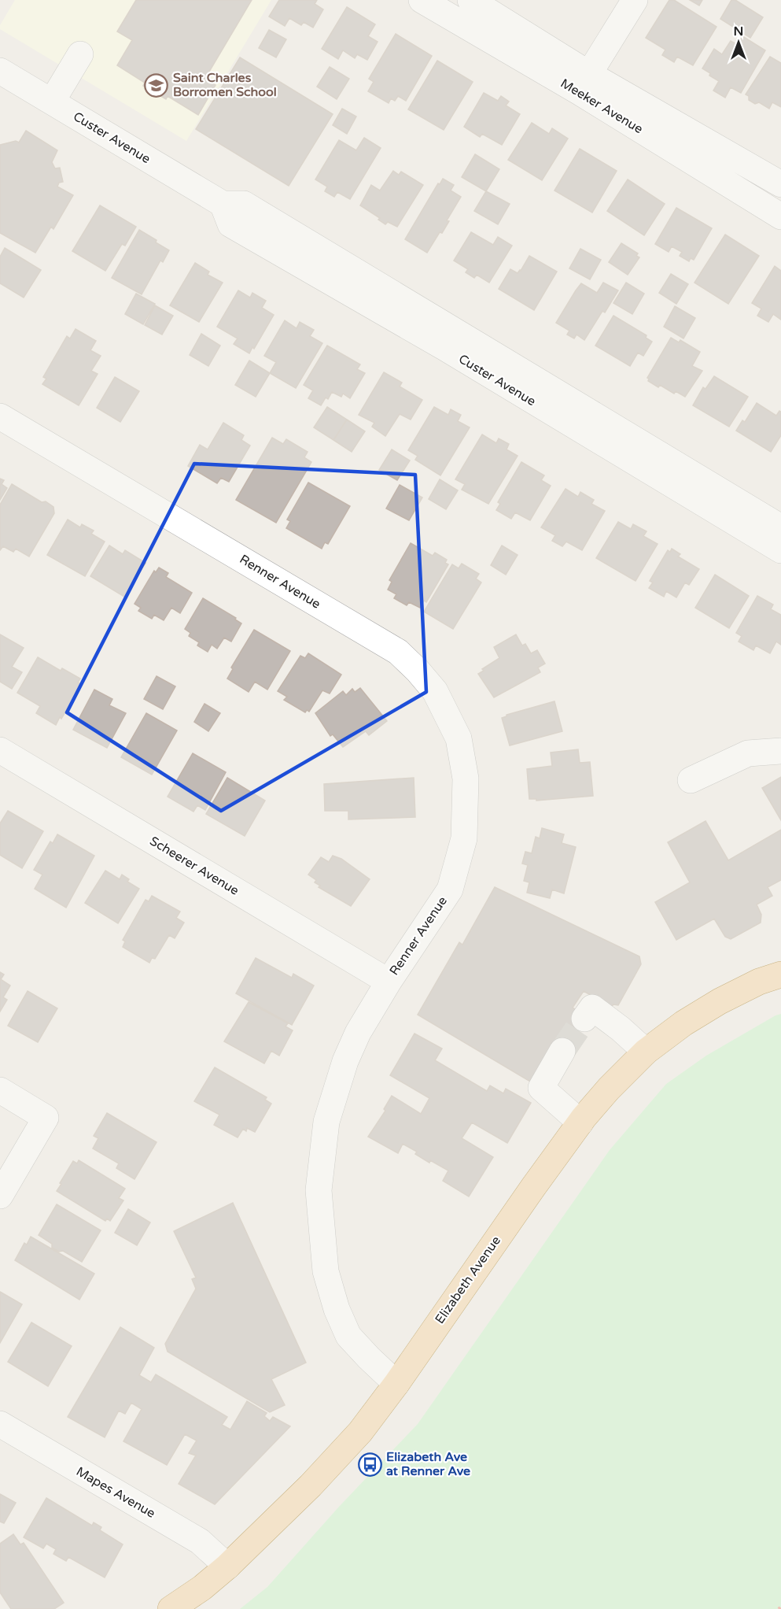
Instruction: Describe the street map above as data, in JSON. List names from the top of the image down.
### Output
{
  "streets": {
    "main road": ["Elizabeth Avenue"],
    "street": [
      "Meeker Avenue",
      "Custer Avenue",
      "Renner Avenue",
      "Scheerer Avenue",
      "Mapes Avenue"
    ]
  },
  "crossings": [
    ["Renner Avenue", "Scheerer Avenue"],
    ["Renner Avenue", "Elizabeth Avenue"],
    ["Elizabeth Avenue", "Mapes Avenue"]
  ],
  "places": {
    "school or university": ["Saint Charles Borromen School"],
    "bus stop": ["Elizabeth Ave at Renner Ave"]
  },
  "north": "top"
}
